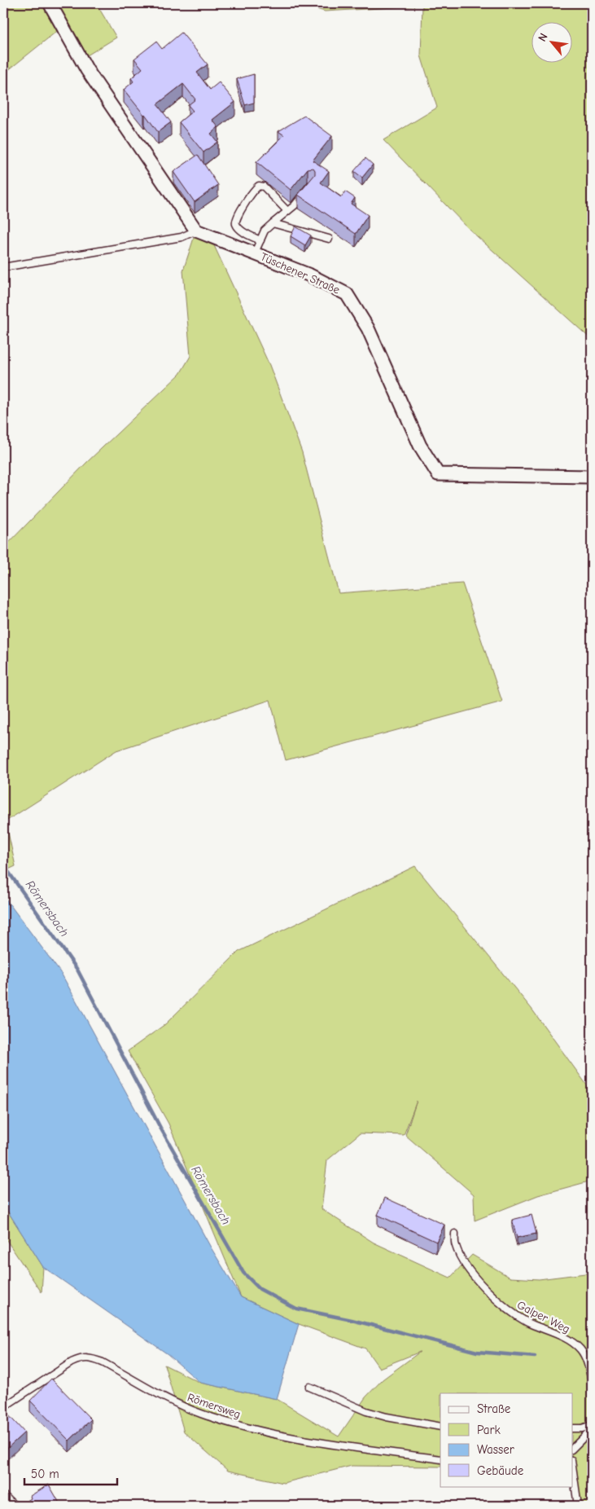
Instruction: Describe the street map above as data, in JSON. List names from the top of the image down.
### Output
{
  "streets": {
    "street": ["Tüschener Straße"],
    "lane": ["Galper Weg", "Römersweg"]
  },
  "water": ["Römersbach"],
  "legend": [
    "Straße",
    "Park",
    "Wasser",
    "Gebäude"
  ],
  "scale_bar": "50 m",
  "north": "top left"
}
